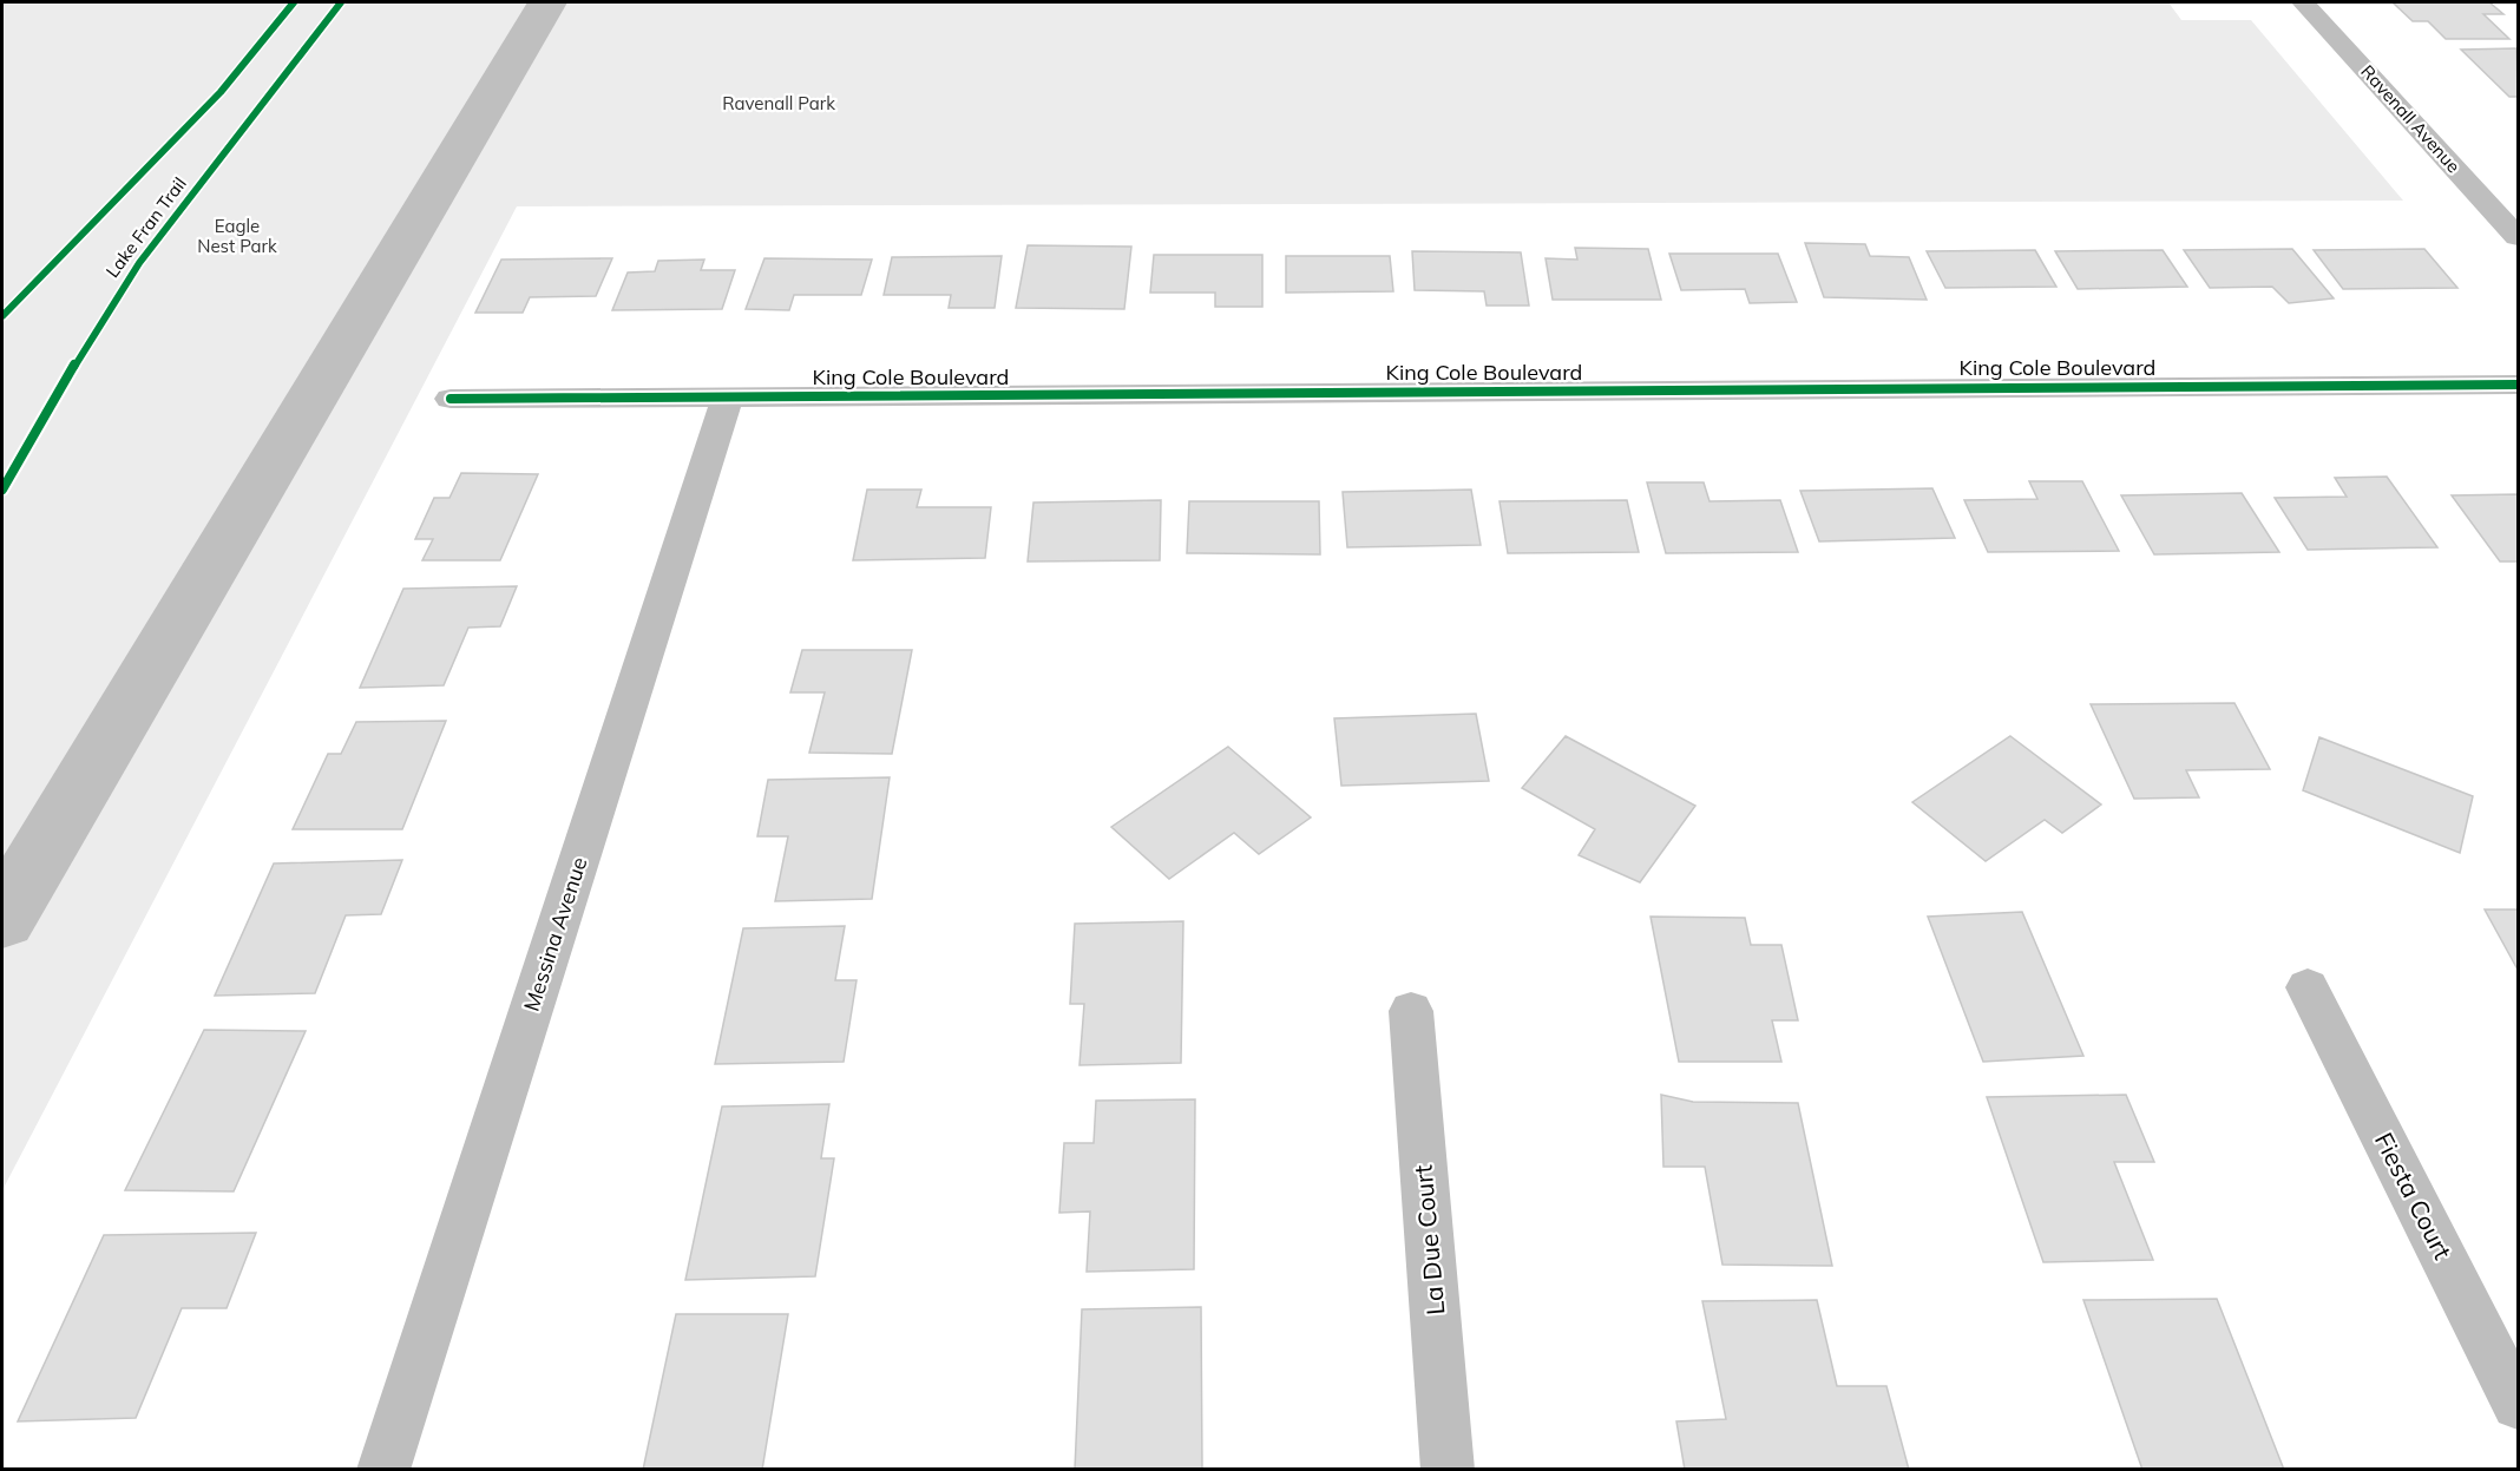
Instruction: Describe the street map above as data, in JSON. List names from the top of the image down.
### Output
{
  "streets": {
    "street": [
      "Ravenall Avenue",
      "King Cole Boulevard",
      "Messina Avenue",
      "Fiesta Court",
      "La Due Court"
    ],
    "cycle path": ["Lake Fran Trail"]
  },
  "crossings": [
    ["King Cole Boulevard", "Messina Avenue"]
  ],
  "parks": ["Ravenall Park", "Eagle Nest Park"]
}
